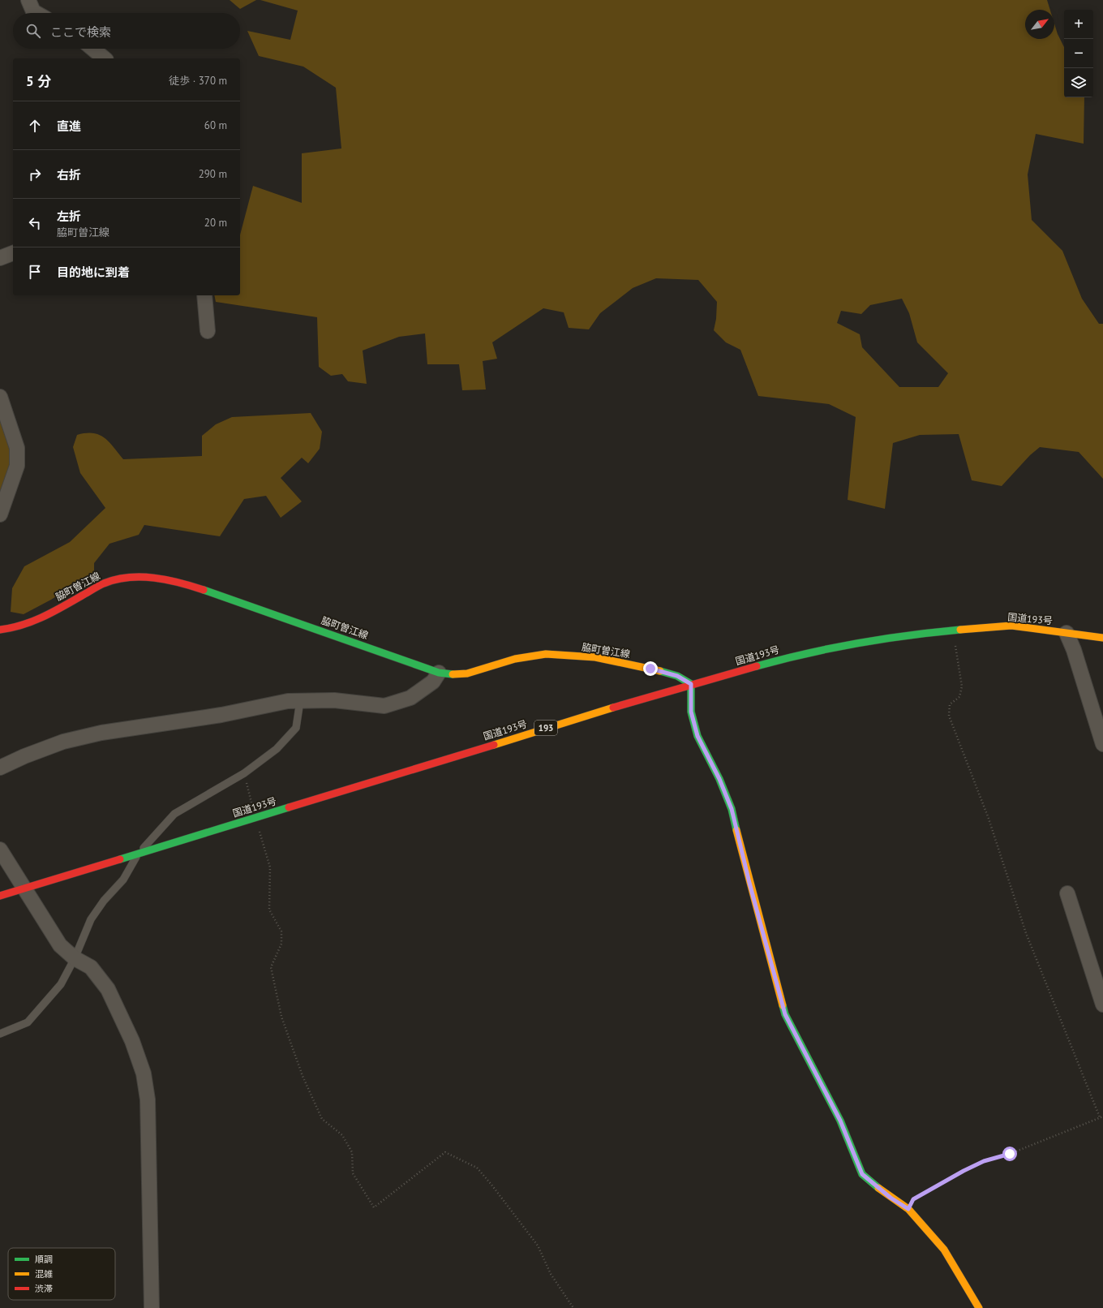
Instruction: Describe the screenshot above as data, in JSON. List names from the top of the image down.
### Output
{
  "streets": {
    "main road": ["脇町曽江線", "国道193号", "193"]
  },
  "crossings": [
    ["脇町曽江線", "国道193号"]
  ],
  "legend": ["順調", "混雑", "渋滞"],
  "north": "top right",
  "page": {
    "map_buttons": ["+", "−"],
    "search": "ここで検索",
    "heading": ["5 分", "徒歩 · 370 m"],
    "list": [
      ["直進", "60 m"],
      ["右折", "290 m"],
      ["左折", "脇町曽江線", "20 m"],
      "目的地に到着"
    ]
  }
}
